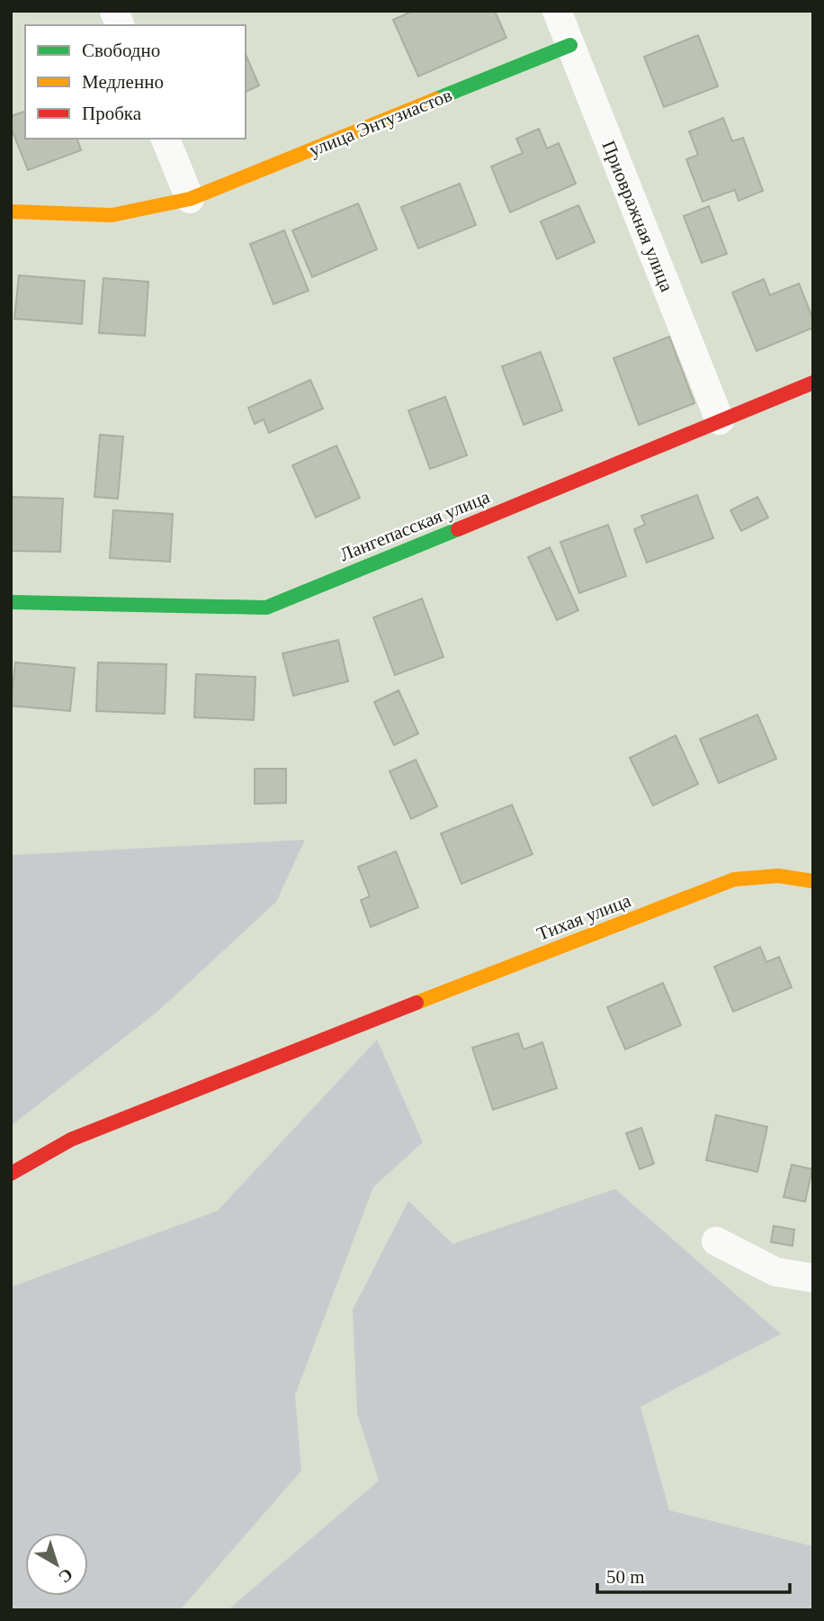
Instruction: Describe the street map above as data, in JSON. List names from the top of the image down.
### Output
{
  "streets": {
    "street": [
      "улица Энтузиастов",
      "Приовражная улица",
      "Лангепасская улица",
      "Тихая улица"
    ]
  },
  "crossings": [
    ["улица Энтузиастов", "Приовражная улица"],
    ["Приовражная улица", "Лангепасская улица"]
  ],
  "legend": ["Свободно", "Медленно", "Пробка"],
  "scale_bar": "50 m",
  "north": "bottom right"
}
